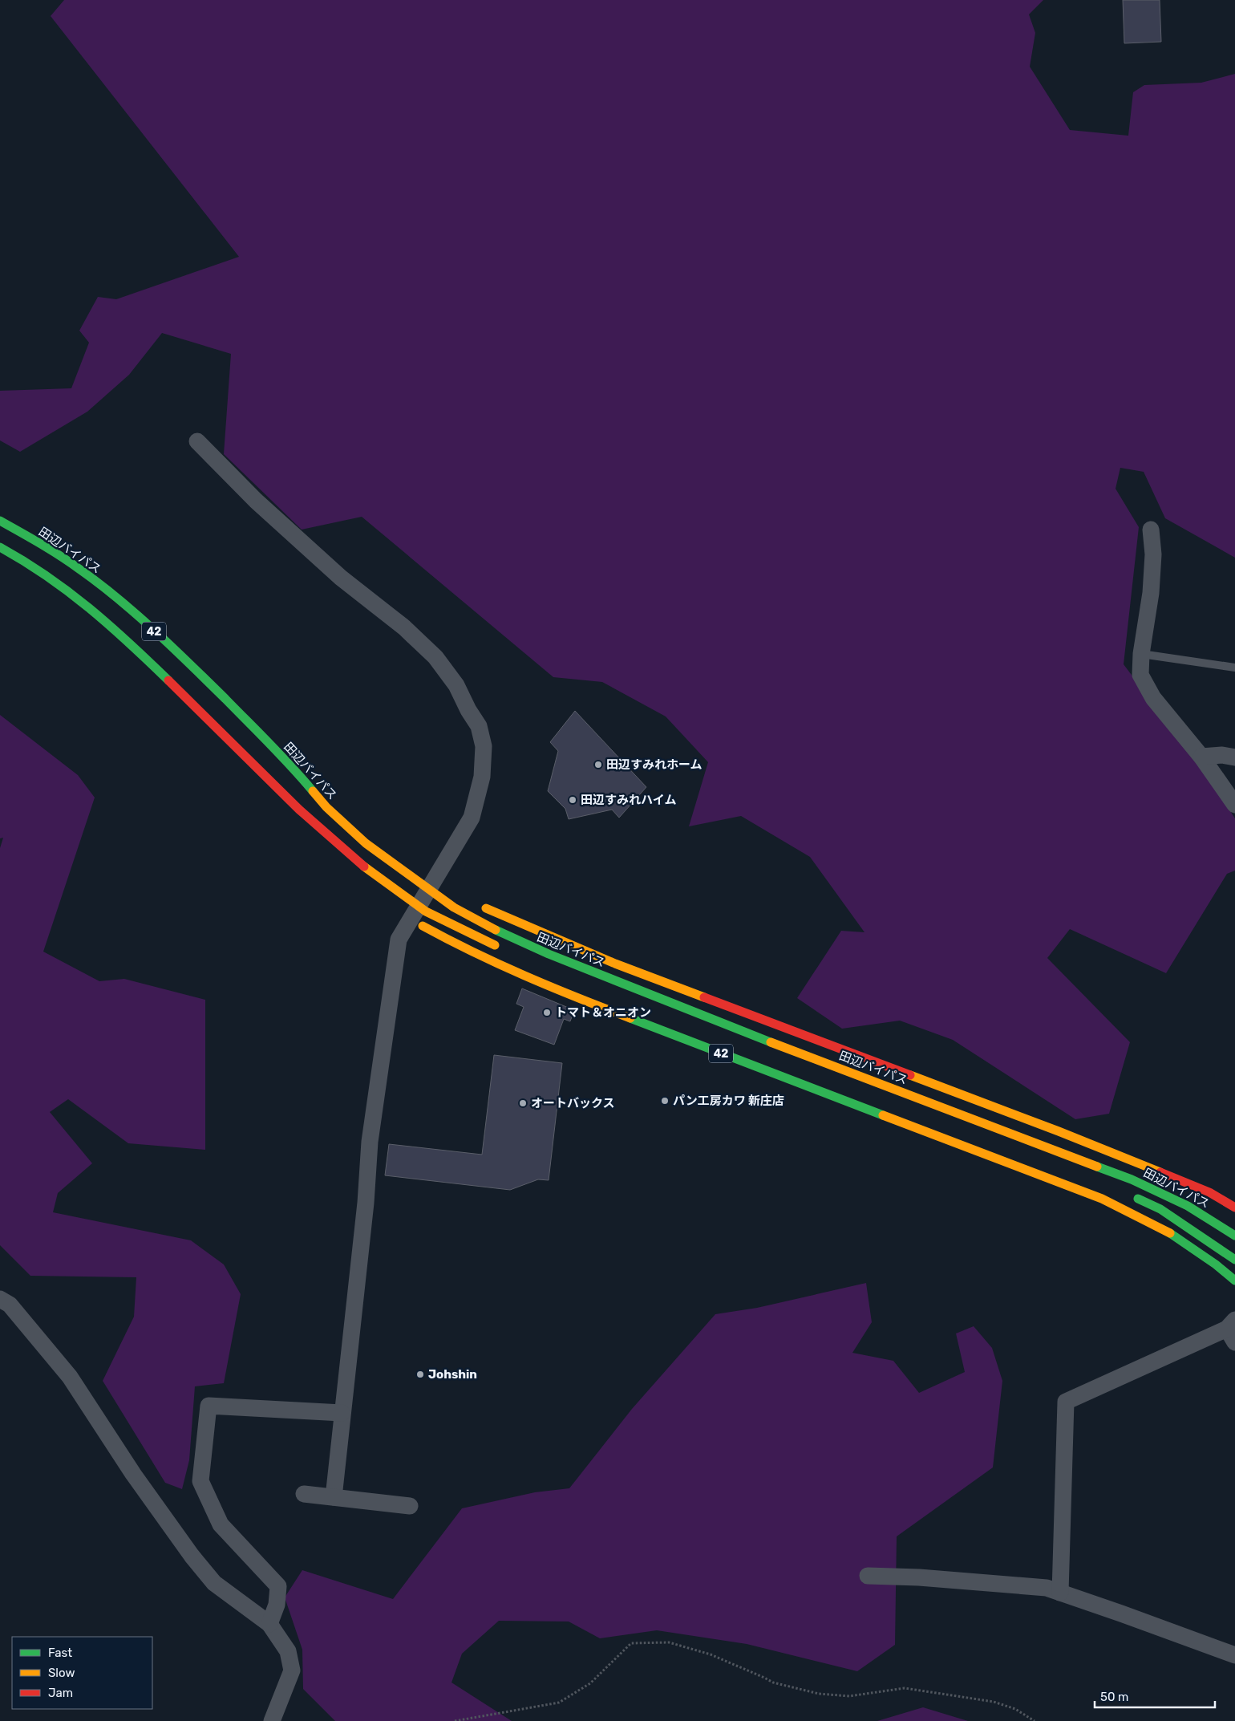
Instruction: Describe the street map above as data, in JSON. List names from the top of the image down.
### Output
{
  "streets": {
    "highway": ["田辺バイパス", "42"]
  },
  "crossings": [
    ["田辺バイパス", "42"]
  ],
  "places": [
    "田辺すみれホーム",
    "田辺すみれハイム",
    "トマト＆オニオン",
    "パン工房カワ 新庄店",
    "オートバックス",
    "Johshin"
  ],
  "legend": ["Fast", "Slow", "Jam"],
  "scale_bar": "50 m"
}
